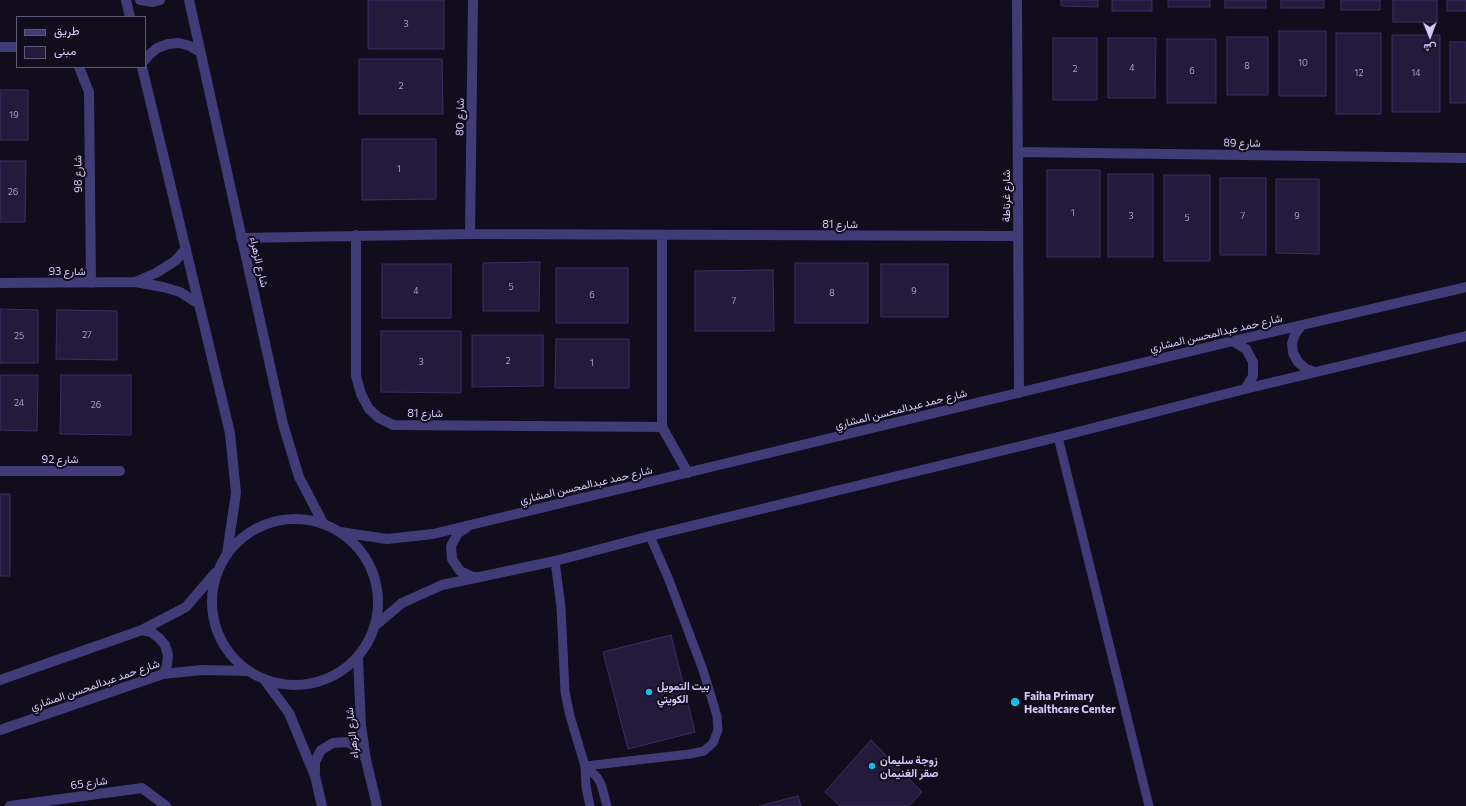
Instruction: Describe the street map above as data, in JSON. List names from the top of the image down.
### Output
{
  "streets": {
    "street": [
      "شارع 80",
      "شارع 89",
      "شارع 98",
      "شارع غرناطة",
      "شارع 81",
      "شارع الزهراء",
      "شارع 93",
      "شارع حمد عبدالمحسن المشاري",
      "شارع 92",
      "شارع 65"
    ]
  },
  "crossings": [
    ["شارع 80", "شارع 81"],
    ["شارع 89", "شارع غرناطة"],
    ["شارع 98", "شارع 93"],
    ["شارع غرناطة", "شارع 81"],
    ["شارع غرناطة", "شارع حمد عبدالمحسن المشاري"],
    ["شارع 81", "شارع الزهراء"]
  ],
  "places": ["بيت التمويل الكويتي", "Faiha Primary Healthcare Center", "زوجة سليمان صقر الغنيمان"],
  "house_numbers": [
    "3",
    "10",
    "8",
    "4",
    "2",
    "6",
    "12",
    "14",
    "2",
    "19",
    "1",
    "26",
    "1",
    "3",
    "7",
    "9",
    "5",
    "5",
    "4",
    "9",
    "8",
    "6",
    "7",
    "27",
    "25",
    "2",
    "3",
    "1",
    "24",
    "26"
  ],
  "legend": ["طريق", "مبنى"],
  "north": "bottom"
}
